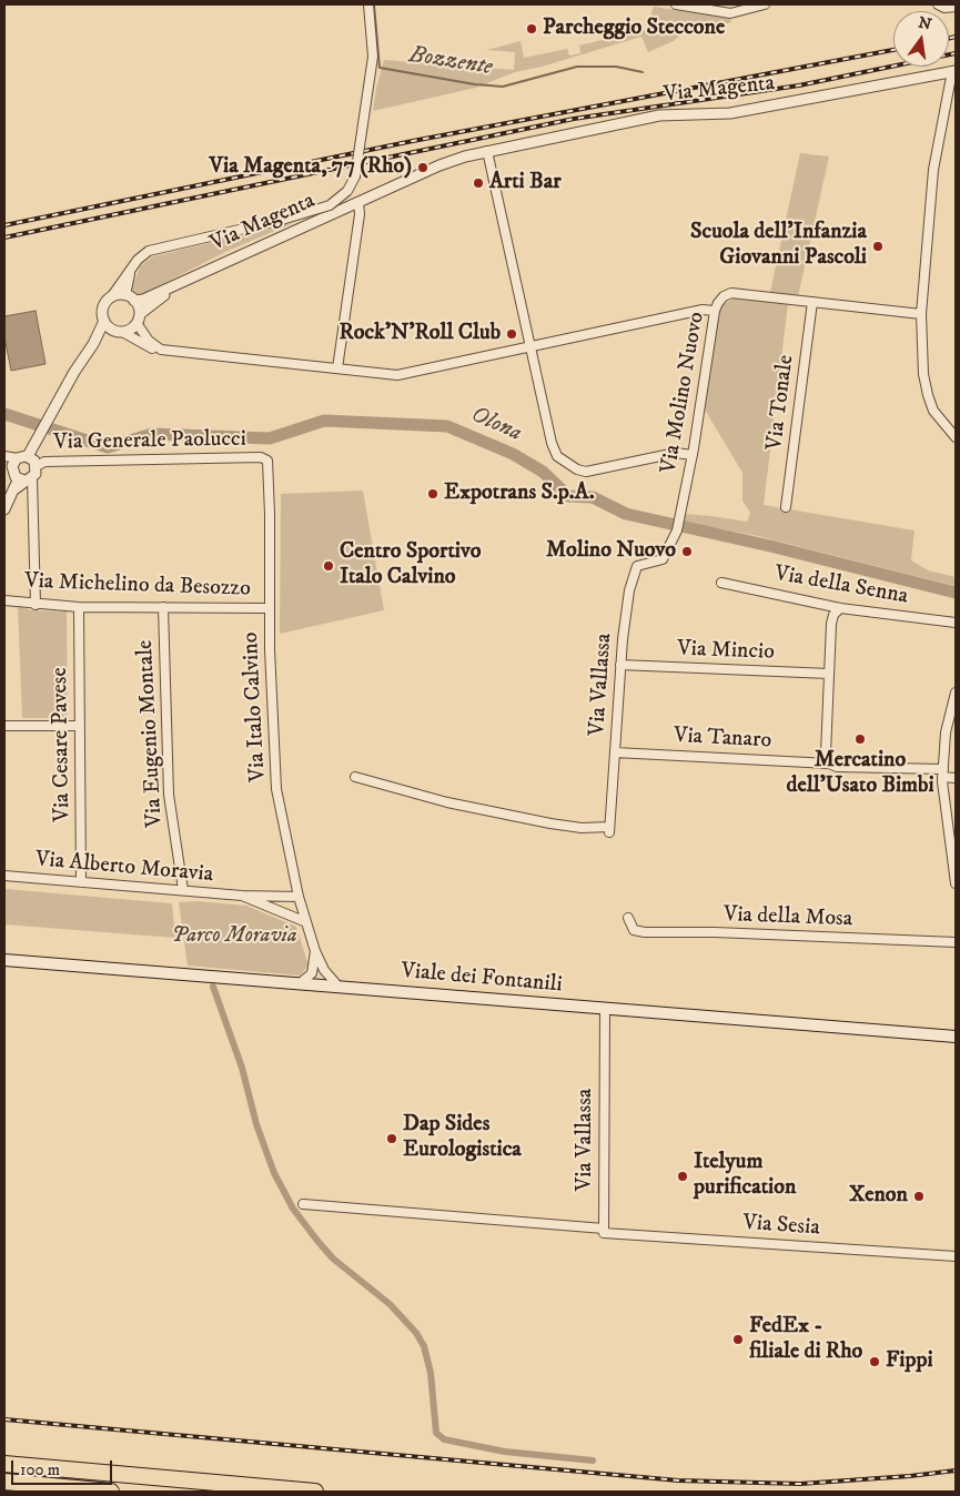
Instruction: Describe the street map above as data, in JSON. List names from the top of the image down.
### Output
{
  "streets": {
    "main road": ["Viale dei Fontanili"],
    "street": [
      "Via Magenta",
      "Via Molino Nuovo",
      "Via Tonale",
      "Via Generale Paolucci",
      "Via Michelino da Besozzo",
      "Via della Senna",
      "Via Mincio",
      "Via Vallassa",
      "Via Italo Calvino",
      "Via Eugenio Montale",
      "Via Tanaro",
      "Via Cesare Pavese",
      "Via Alberto Moravia",
      "Via della Mosa",
      "Via Sesia"
    ]
  },
  "crossings": [
    ["Via Molino Nuovo", "Via Tonale"],
    ["Via Molino Nuovo", "Via Vallassa"],
    ["Via Generale Paolucci", "Via Italo Calvino"],
    ["Via Michelino da Besozzo", "Via Italo Calvino"],
    ["Via Michelino da Besozzo", "Via Eugenio Montale"],
    ["Via Michelino da Besozzo", "Via Cesare Pavese"],
    ["Via Mincio", "Via Vallassa"],
    ["Via Vallassa", "Via Tanaro"],
    ["Via Vallassa", "Viale dei Fontanili"],
    ["Via Vallassa", "Via Sesia"],
    ["Via Italo Calvino", "Via Alberto Moravia"],
    ["Via Italo Calvino", "Viale dei Fontanili"],
    ["Via Eugenio Montale", "Via Alberto Moravia"],
    ["Via Cesare Pavese", "Via Alberto Moravia"]
  ],
  "water": ["Bozzente", "Olona"],
  "parks": ["Parco Moravia"],
  "places": [
    "Parcheggio Steccone",
    "Via Magenta, 77 (Rho)",
    "Arti Bar",
    "Scuola dell'Infanzia Giovanni Pascoli",
    "Rock'N'Roll Club",
    "Expotrans S.p.A.",
    "Molino Nuovo",
    "Centro Sportivo Italo Calvino",
    "Mercatino dell'Usato Bimbi",
    "Dap Sides Eurologistica",
    "Itelyum purification",
    "Xenon",
    "FedEx - filiale di Rho",
    "Fippi"
  ],
  "scale_bar": "100 m",
  "north": "top"
}
